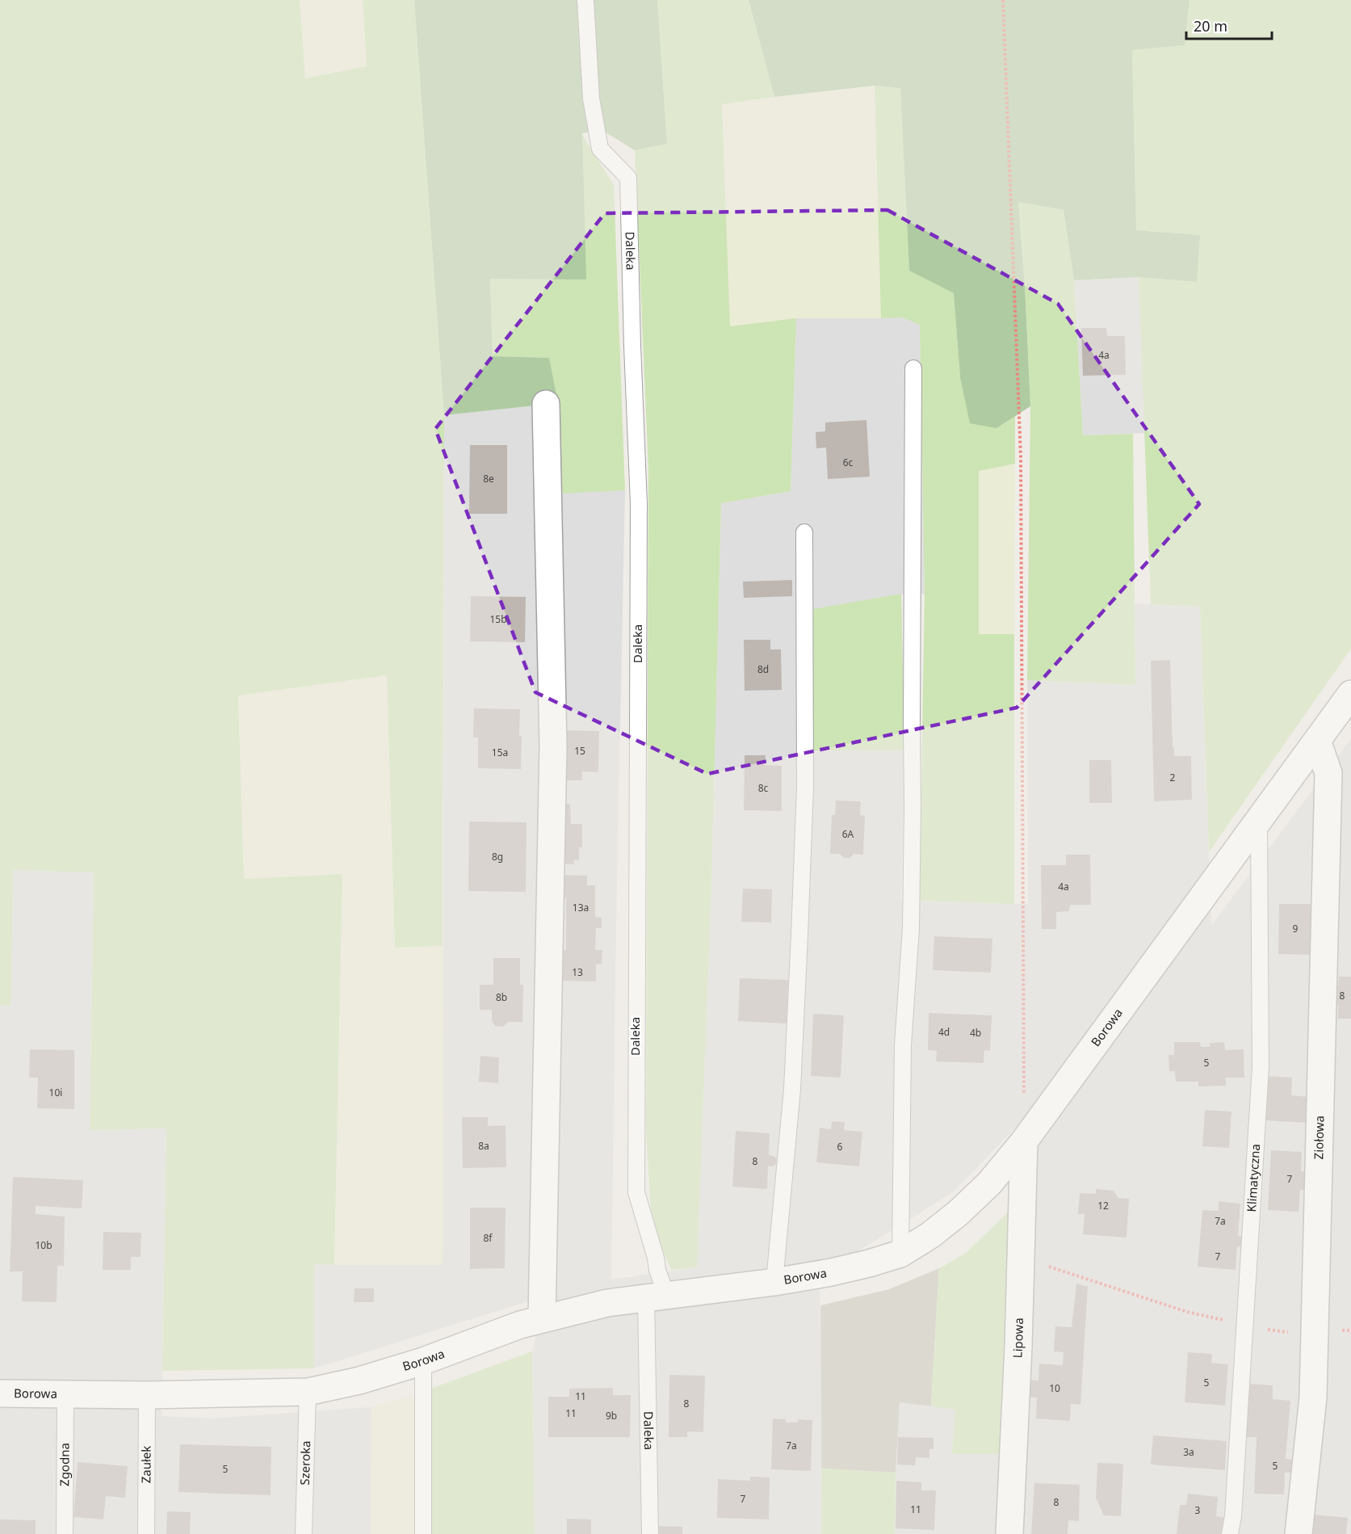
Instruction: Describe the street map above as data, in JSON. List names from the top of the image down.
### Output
{
  "streets": {
    "street": ["Borowa", "Ziołowa", "Lipowa"],
    "lane": [
      "Daleka",
      "Klimatyczna",
      "Szeroka",
      "Zgodna",
      "Zaułek"
    ]
  },
  "crossings": [
    ["Daleka", "Borowa"],
    ["Borowa", "Ziołowa"],
    ["Borowa", "Klimatyczna"],
    ["Borowa", "Lipowa"],
    ["Borowa", "Szeroka"],
    ["Borowa", "Zgodna"],
    ["Borowa", "Zaułek"]
  ],
  "house_numbers": [
    "4a",
    "6c",
    "8e",
    "15b",
    "8d",
    "15",
    "15a",
    "2",
    "8c",
    "6A",
    "8g",
    "4a",
    "13a",
    "9",
    "13",
    "8",
    "8b",
    "4d",
    "4b",
    "5",
    "10i",
    "8a",
    "6",
    "8",
    "7",
    "12",
    "7a",
    "8f",
    "10b",
    "7",
    "5",
    "10",
    "11",
    "8",
    "11",
    "9b",
    "7a",
    "3a",
    "5",
    "5",
    "7",
    "8",
    "11",
    "3"
  ],
  "scale_bar": "20 m"
}
